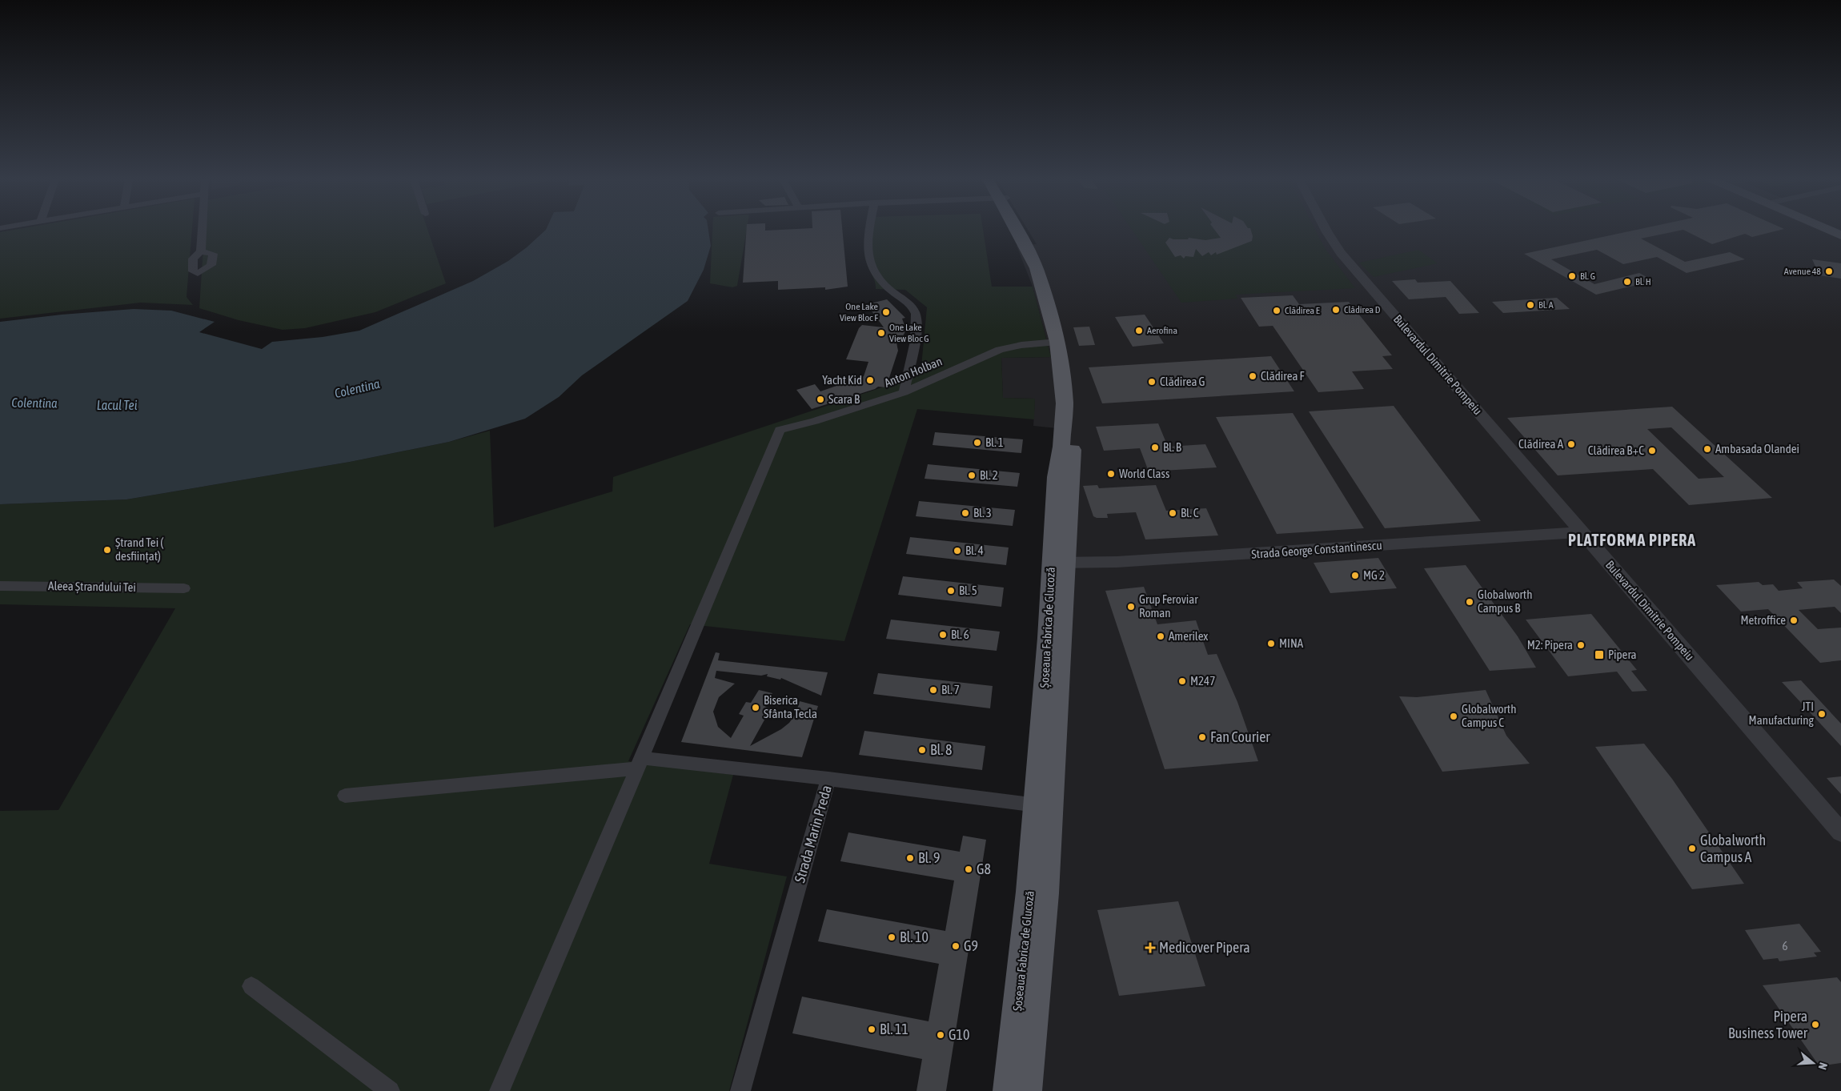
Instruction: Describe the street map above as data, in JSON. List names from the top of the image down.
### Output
{
  "streets": {
    "main road": ["Șoseaua Fabrica de Glucoză"],
    "street": [
      "Bulevardul Dimitrie Pompeiu",
      "Anton Holban",
      "Strada George Constantinescu",
      "Aleea Ștrandului Tei",
      "Strada Marin Preda"
    ]
  },
  "crossings": [
    ["Bulevardul Dimitrie Pompeiu", "Strada George Constantinescu"],
    ["Anton Holban", "Șoseaua Fabrica de Glucoză"],
    ["Strada George Constantinescu", "Șoseaua Fabrica de Glucoză"],
    ["Șoseaua Fabrica de Glucoză", "Strada Marin Preda"]
  ],
  "districts": ["PLATFORMA PIPERA"],
  "water": ["Colentina", "Lacul Tei"],
  "places": {
    "other": [
      "Avenue 48",
      "Bl. G",
      "Bl. H",
      "Bl. A",
      "Clădirea D",
      "Clădirea E",
      "One Lake View Bloc F",
      "Aerofina",
      "One Lake View Bloc G",
      "Clădirea F",
      "Yacht Kid",
      "Clădirea G",
      "Scara B",
      "Bl. 1",
      "Clădirea A",
      "Bl. B",
      "Ambasada Olandei",
      "Clădirea B+C",
      "World Class",
      "Bl. 2",
      "Bl. 3",
      "Bl. C",
      "Ștrand Tei ( desființat)",
      "Bl. 4",
      "MG 2",
      "Bl. 5",
      "Globalworth Campus B",
      "Grup Feroviar Roman",
      "Metroffice",
      "Bl. 6",
      "Amerilex",
      "MINA",
      "M2: Pipera",
      "M247",
      "Bl. 7",
      "Biserica Sfânta Tecla",
      "JTI Manufacturing",
      "Globalworth Campus C",
      "Fan Courier",
      "Bl. 8",
      "Globalworth Campus A",
      "Bl. 9",
      "G8",
      "Bl. 10",
      "G9",
      "Pipera Business Tower",
      "Bl. 11",
      "G10"
    ],
    "transit": ["Pipera"],
    "health": ["Medicover Pipera"]
  },
  "house_numbers": ["6"],
  "north": "right"
}
